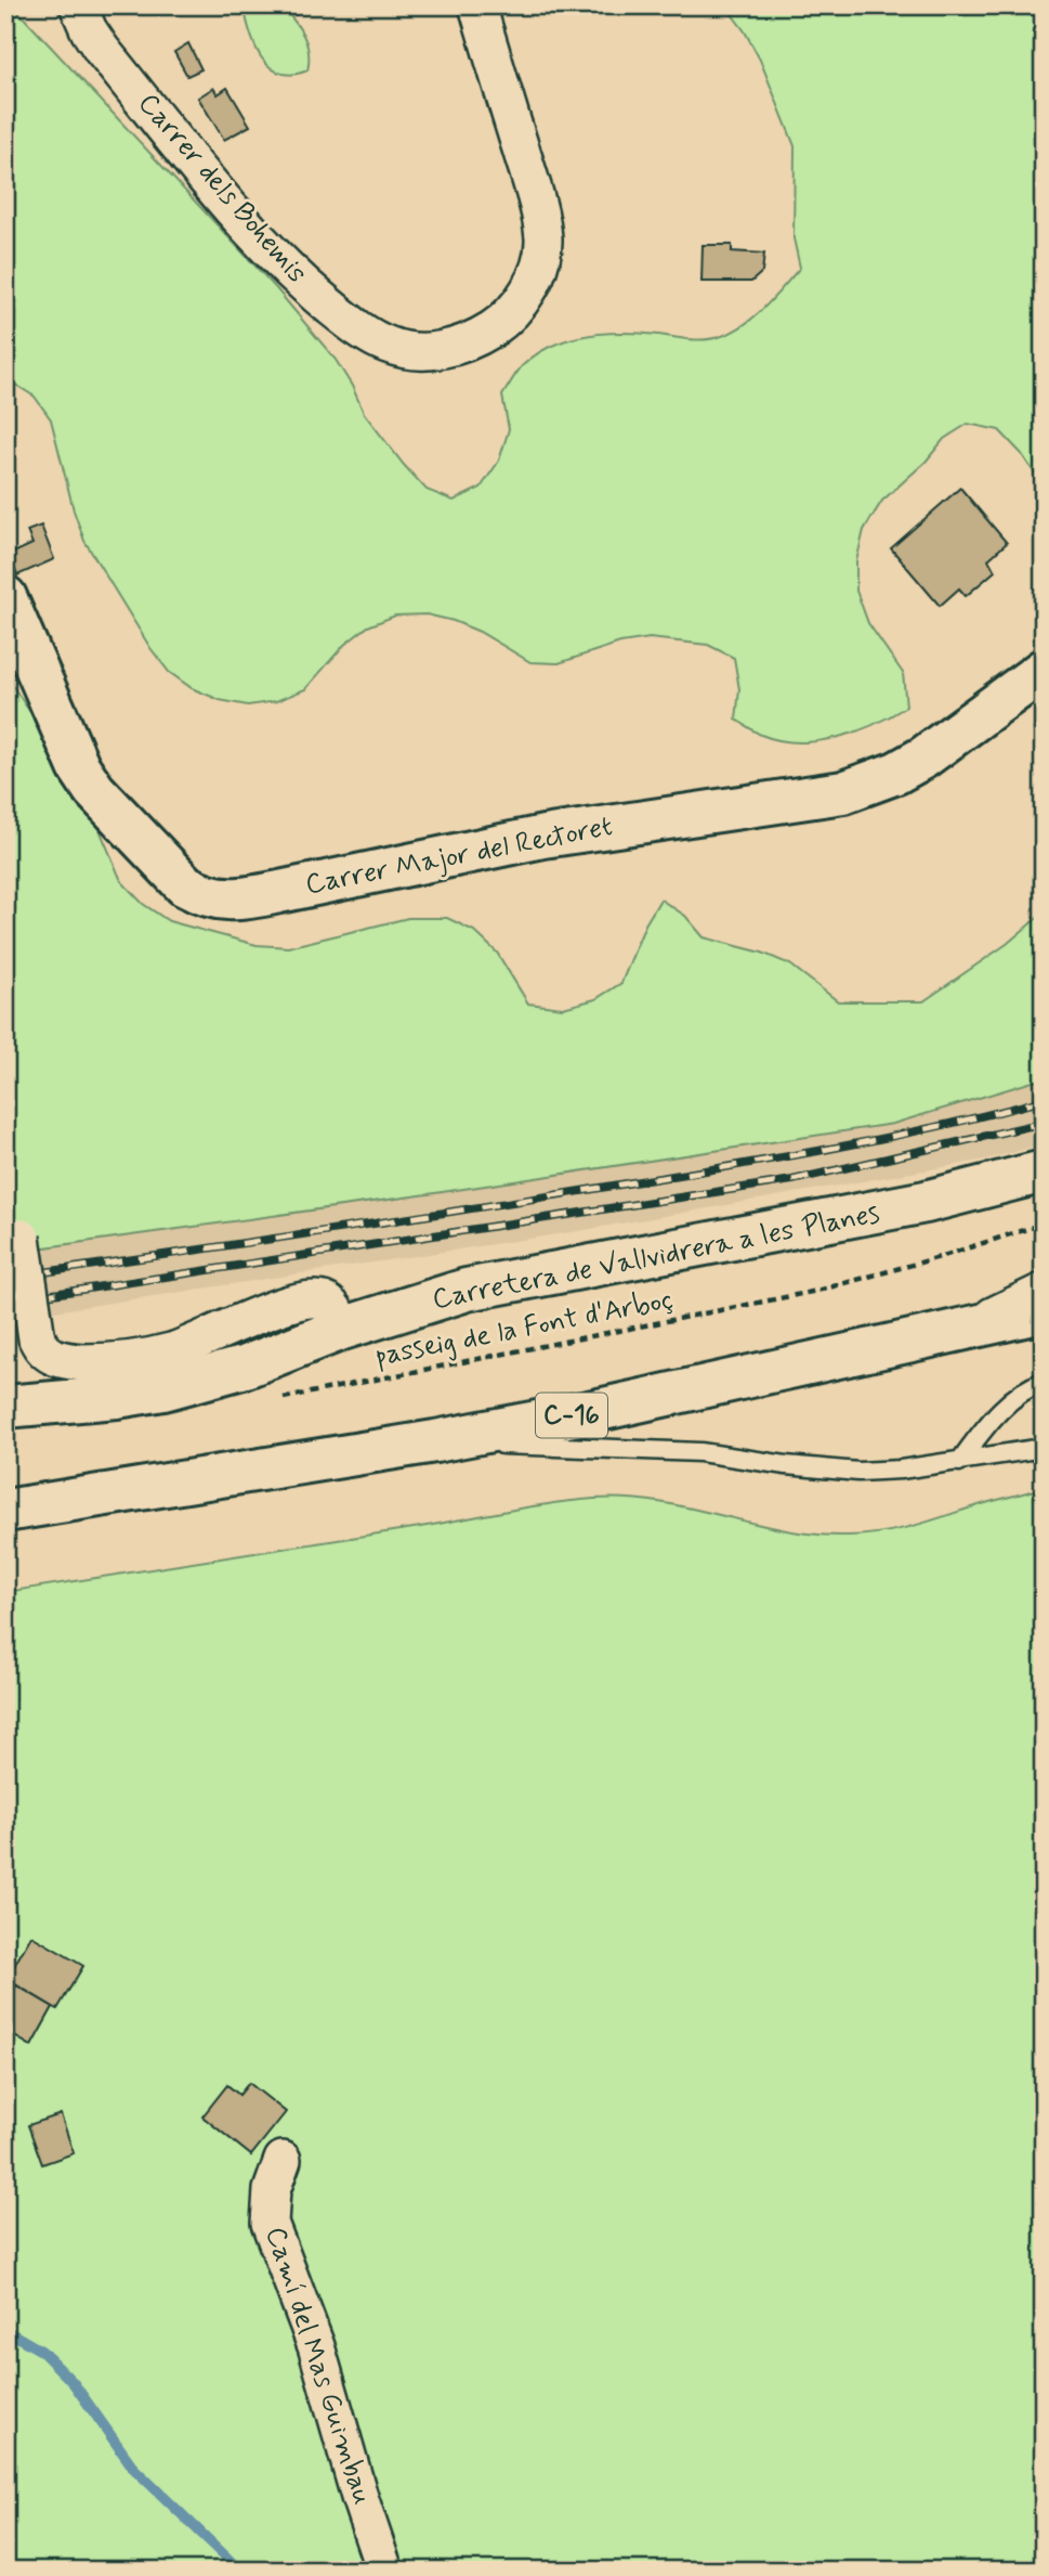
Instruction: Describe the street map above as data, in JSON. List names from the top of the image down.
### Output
{
  "streets": {
    "main road": ["Carrer Major del Rectoret", "Carretera de Vallvidrera a les Planes", "C-16"],
    "street": ["Carrer dels Bohemis", "Camí del Mas Guimbau"],
    "path": ["passeig de la Font d'Arboç"]
  }
}
